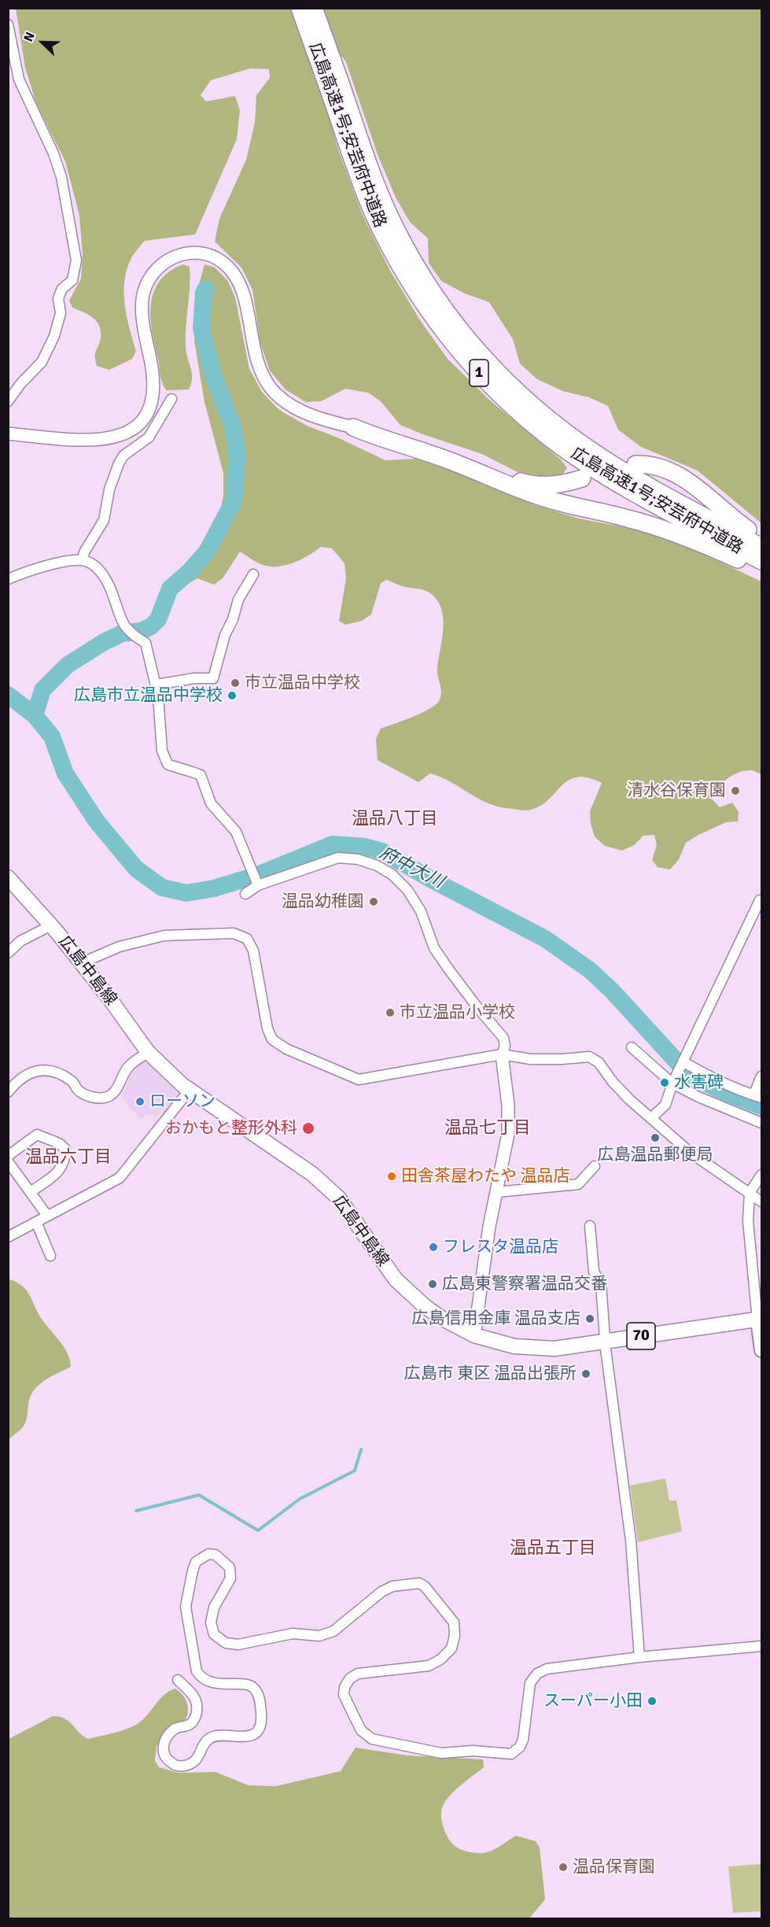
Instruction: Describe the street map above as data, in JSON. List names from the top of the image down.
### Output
{
  "streets": {
    "highway": ["広島高速1号;安芸府中道路", "1"],
    "main road": ["広島中島線", "70"]
  },
  "districts": [
    "温品八丁目",
    "温品七丁目",
    "温品六丁目",
    "温品五丁目"
  ],
  "water": ["府中大川"],
  "places": [
    "市立温品中学校",
    "広島市立温品中学校",
    "清水谷保育園",
    "温品幼稚園",
    "市立温品小学校",
    "水害碑",
    "ローソン",
    "おかもと整形外科",
    "広島温品郵便局",
    "田舎茶屋わたや 温品店",
    "フレスタ温品店",
    "広島東警察署温品交番",
    "広島信用金庫 温品支店",
    "広島市 東区 温品出張所",
    "スーパー小田",
    "温品保育園"
  ],
  "north": "top left"
}
